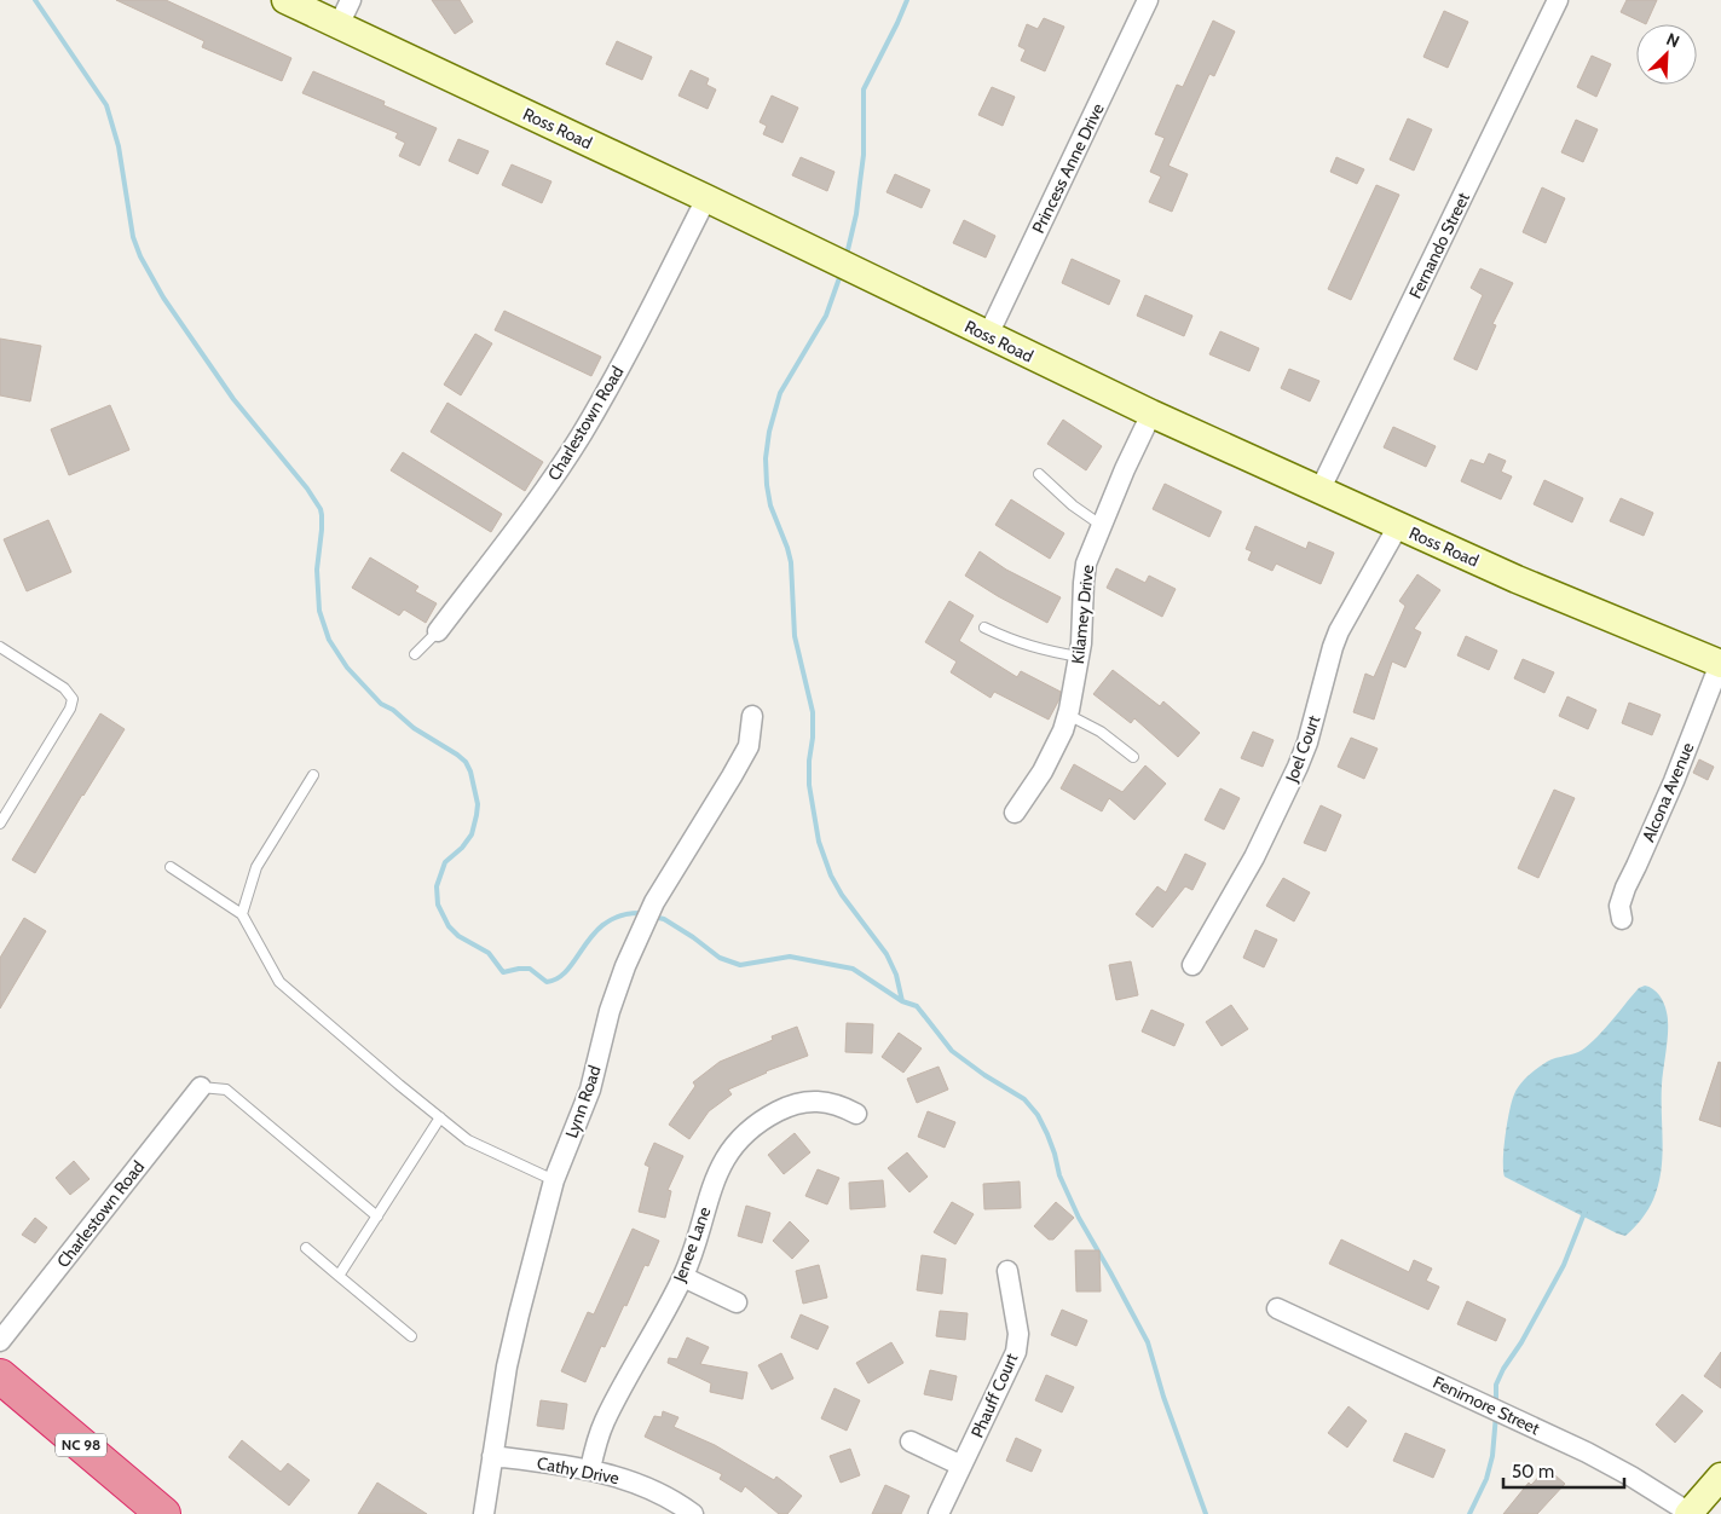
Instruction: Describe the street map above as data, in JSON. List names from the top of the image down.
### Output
{
  "streets": {
    "highway": ["NC 98"],
    "street": [
      "Ross Road",
      "Princess Anne Drive",
      "Fernando Street",
      "Charlestown Road",
      "Kilamey Drive",
      "Joel Court",
      "Alcona Avenue",
      "Lynn Road",
      "Jenee Lane",
      "Phauff Court",
      "Fenimore Street",
      "Cathy Drive"
    ]
  },
  "crossings": [
    ["Ross Road", "Princess Anne Drive"],
    ["Ross Road", "Fernando Street"],
    ["Ross Road", "Charlestown Road"],
    ["Ross Road", "Kilamey Drive"],
    ["Ross Road", "Joel Court"],
    ["Ross Road", "Alcona Avenue"],
    ["Lynn Road", "Cathy Drive"],
    ["Jenee Lane", "Cathy Drive"]
  ],
  "scale_bar": "50 m",
  "north": "top right"
}
